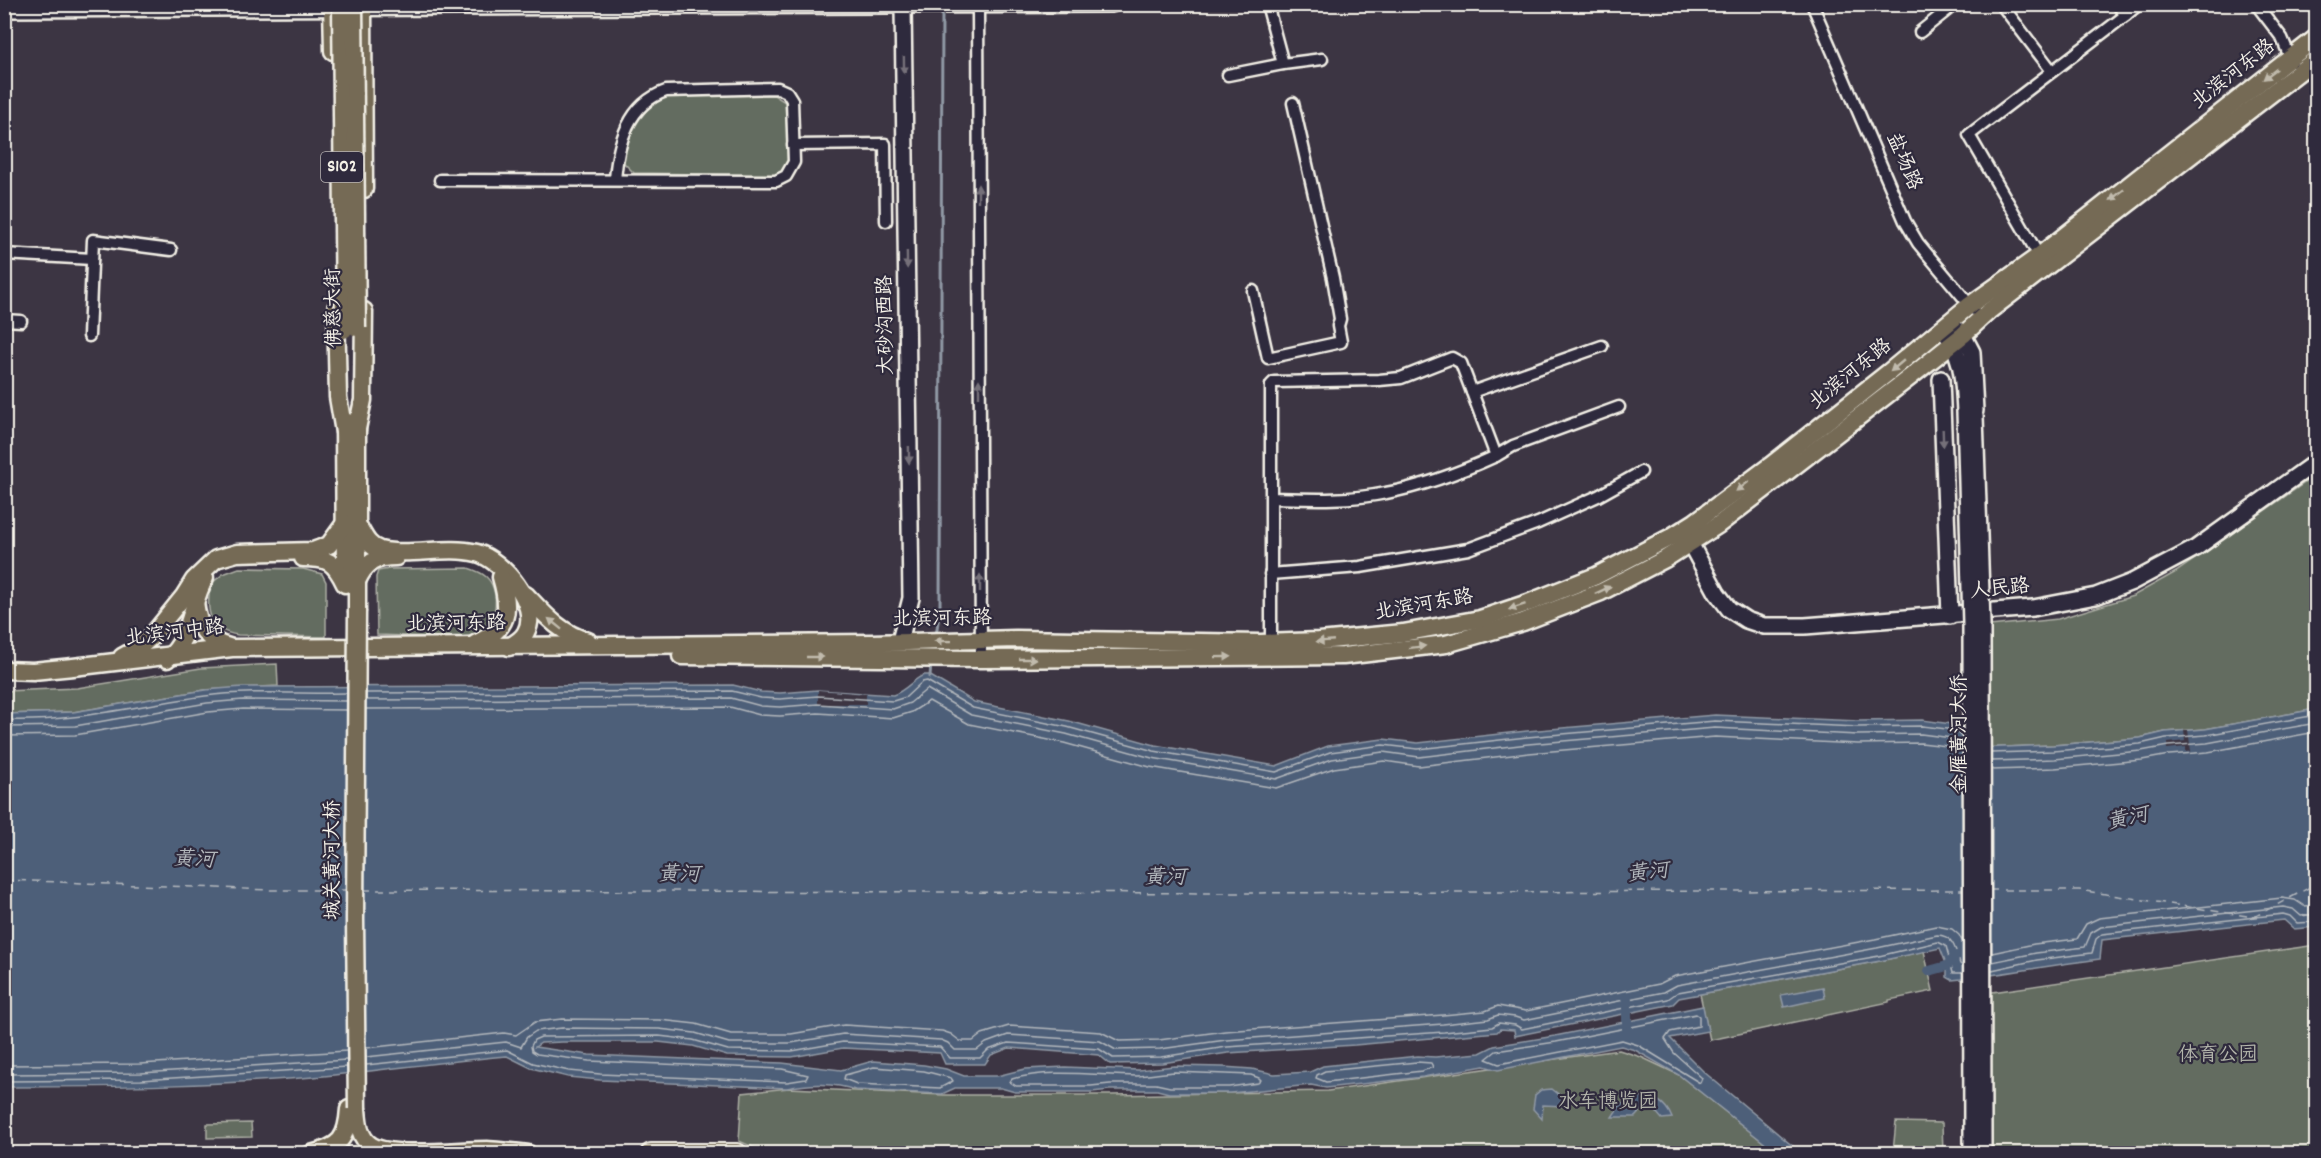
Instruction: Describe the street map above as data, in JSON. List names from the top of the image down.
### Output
{
  "streets": {
    "main road": [
      "北滨河东路",
      "S102",
      "佛慈大街",
      "大砂沟西路",
      "人民路",
      "北滨河中路",
      "金雁黄河大侨",
      "城关黄河大桥"
    ],
    "street": ["盐场路"]
  },
  "crossings": [
    ["北滨河东路", "盐场路"],
    ["北滨河东路", "大砂沟西路"],
    ["北滨河东路", "人民路"],
    ["北滨河东路", "北滨河中路"],
    ["佛慈大街", "城关黄河大桥"]
  ],
  "one_way": ["大砂沟西路"],
  "water": ["黄河"],
  "parks": ["体育公园", "水车博览园"]
}
